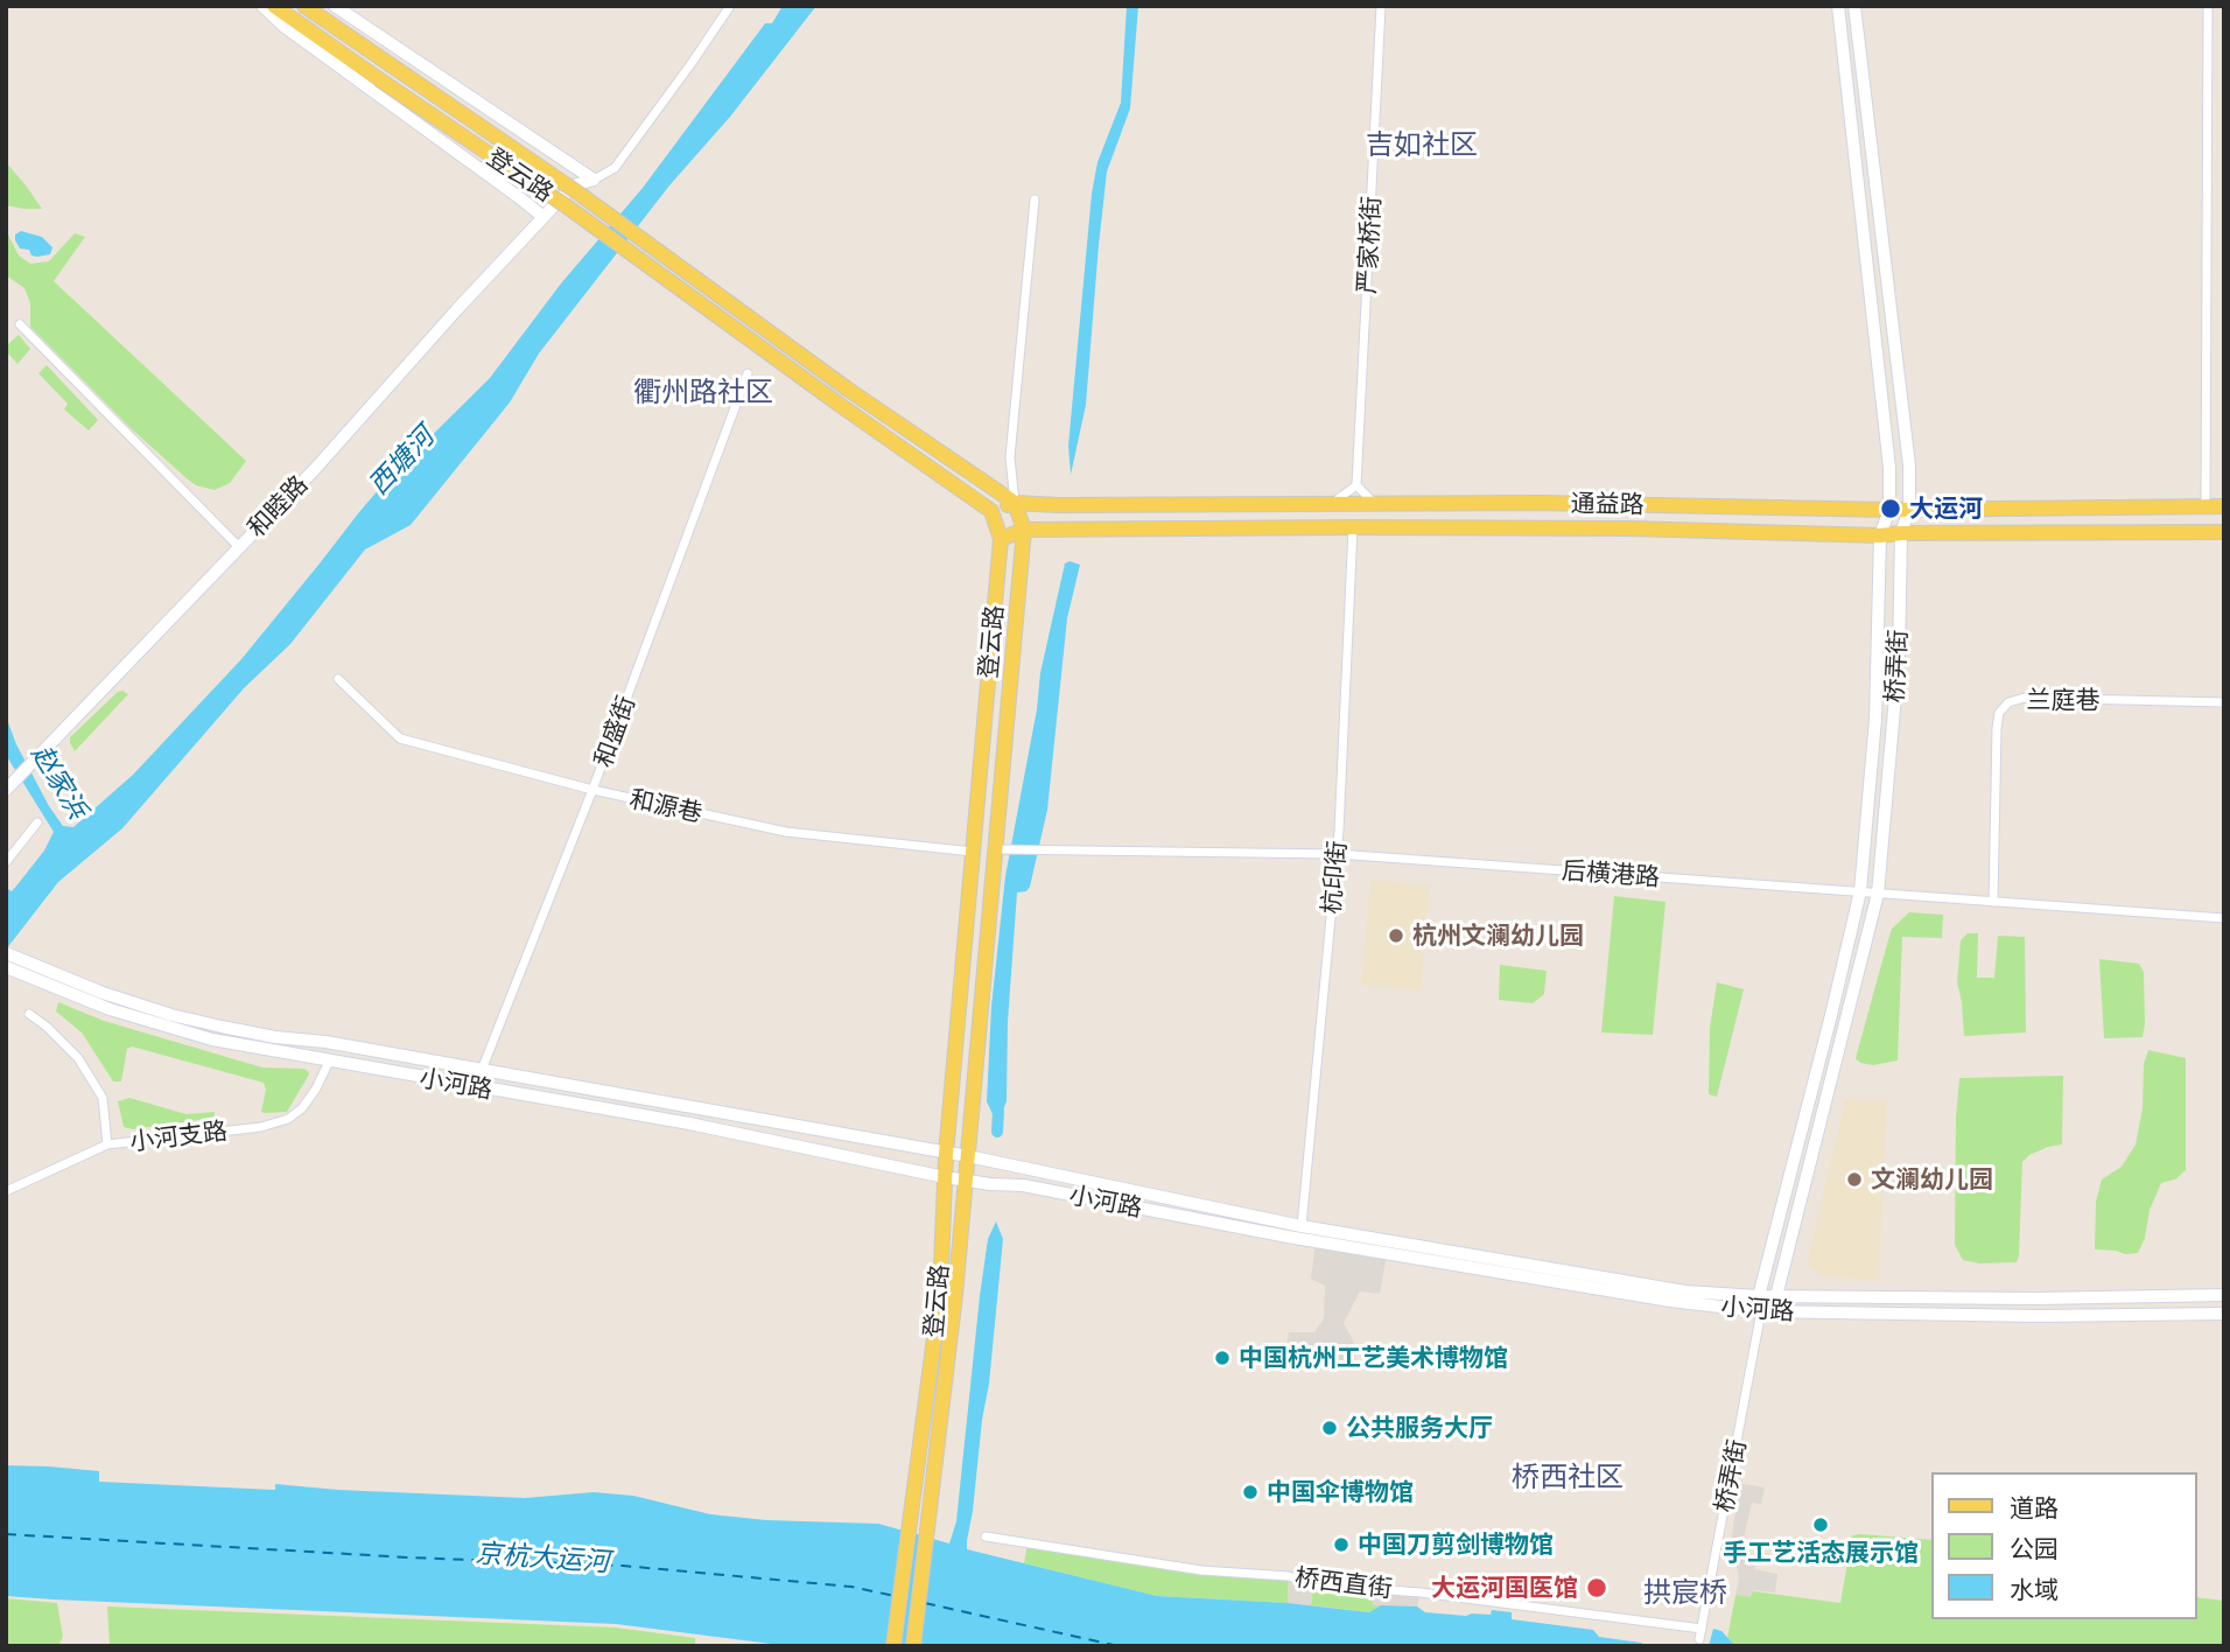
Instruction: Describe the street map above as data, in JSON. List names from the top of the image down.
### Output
{
  "streets": {
    "main road": [
      "登云路",
      "通益路",
      "和睦路",
      "桥弄街",
      "小河路"
    ],
    "street": [
      "严家桥街",
      "兰庭巷",
      "和盛街",
      "和源巷",
      "后横港路",
      "杭印街",
      "小河支路",
      "桥西直街"
    ]
  },
  "crossings": [
    ["登云路", "通益路"],
    ["登云路", "和源巷"],
    ["登云路", "后横港路"],
    ["登云路", "小河路"],
    ["通益路", "桥弄街"],
    ["通益路", "杭印街"],
    ["桥弄街", "后横港路"],
    ["桥弄街", "小河路"],
    ["桥弄街", "桥西直街"],
    ["兰庭巷", "后横港路"],
    ["和盛街", "和源巷"],
    ["和盛街", "小河路"],
    ["后横港路", "杭印街"],
    ["杭印街", "小河路"],
    ["小河路", "小河支路"]
  ],
  "districts": [
    "吉如社区",
    "衢州路社区",
    "桥西社区",
    "拱宸桥"
  ],
  "water": ["西塘河", "赵家浜", "京杭大运河"],
  "places": [
    "大运河",
    "杭州文澜幼儿园",
    "文澜幼儿园",
    "中国杭州工艺美术博物馆",
    "公共服务大厅",
    "中国伞博物馆",
    "手工艺活态展示馆",
    "中国刀剪剑博物馆",
    "大运河国医馆"
  ],
  "legend": ["道路", "公园", "水域"]
}
